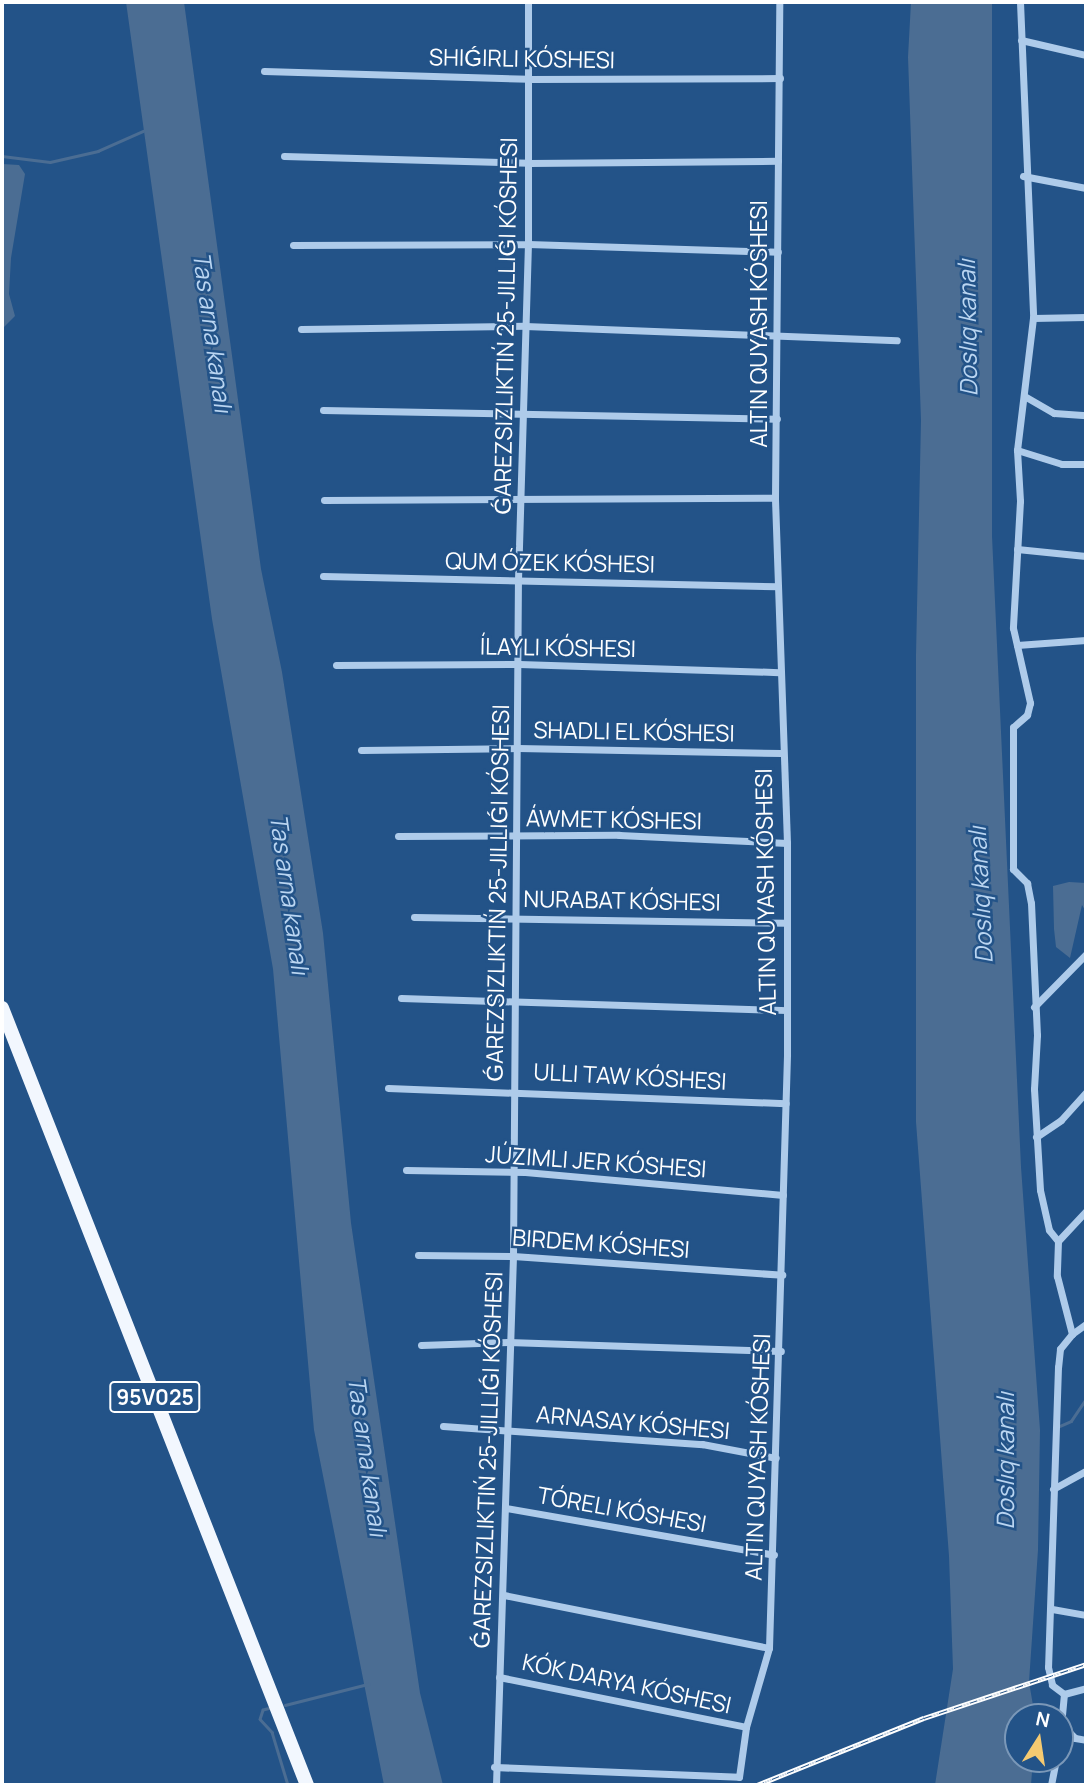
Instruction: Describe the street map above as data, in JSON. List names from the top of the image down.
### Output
{
  "streets": {
    "main road": ["95V025"],
    "street": [
      "QUM ÓZEK KÓSHESI",
      "ÁWMET KÓSHESI",
      "NURABAT KÓSHESI",
      "JÚZIMLI JER KÓSHESI",
      "BIRDEM KÓSHESI",
      "ARNASAY KÓSHESI",
      "TÓRELI KÓSHESI",
      "KÓK DARYA KÓSHESI"
    ]
  },
  "water": ["Doslıq kanalı", "Tas arna kanalı"],
  "north": "top"
}
